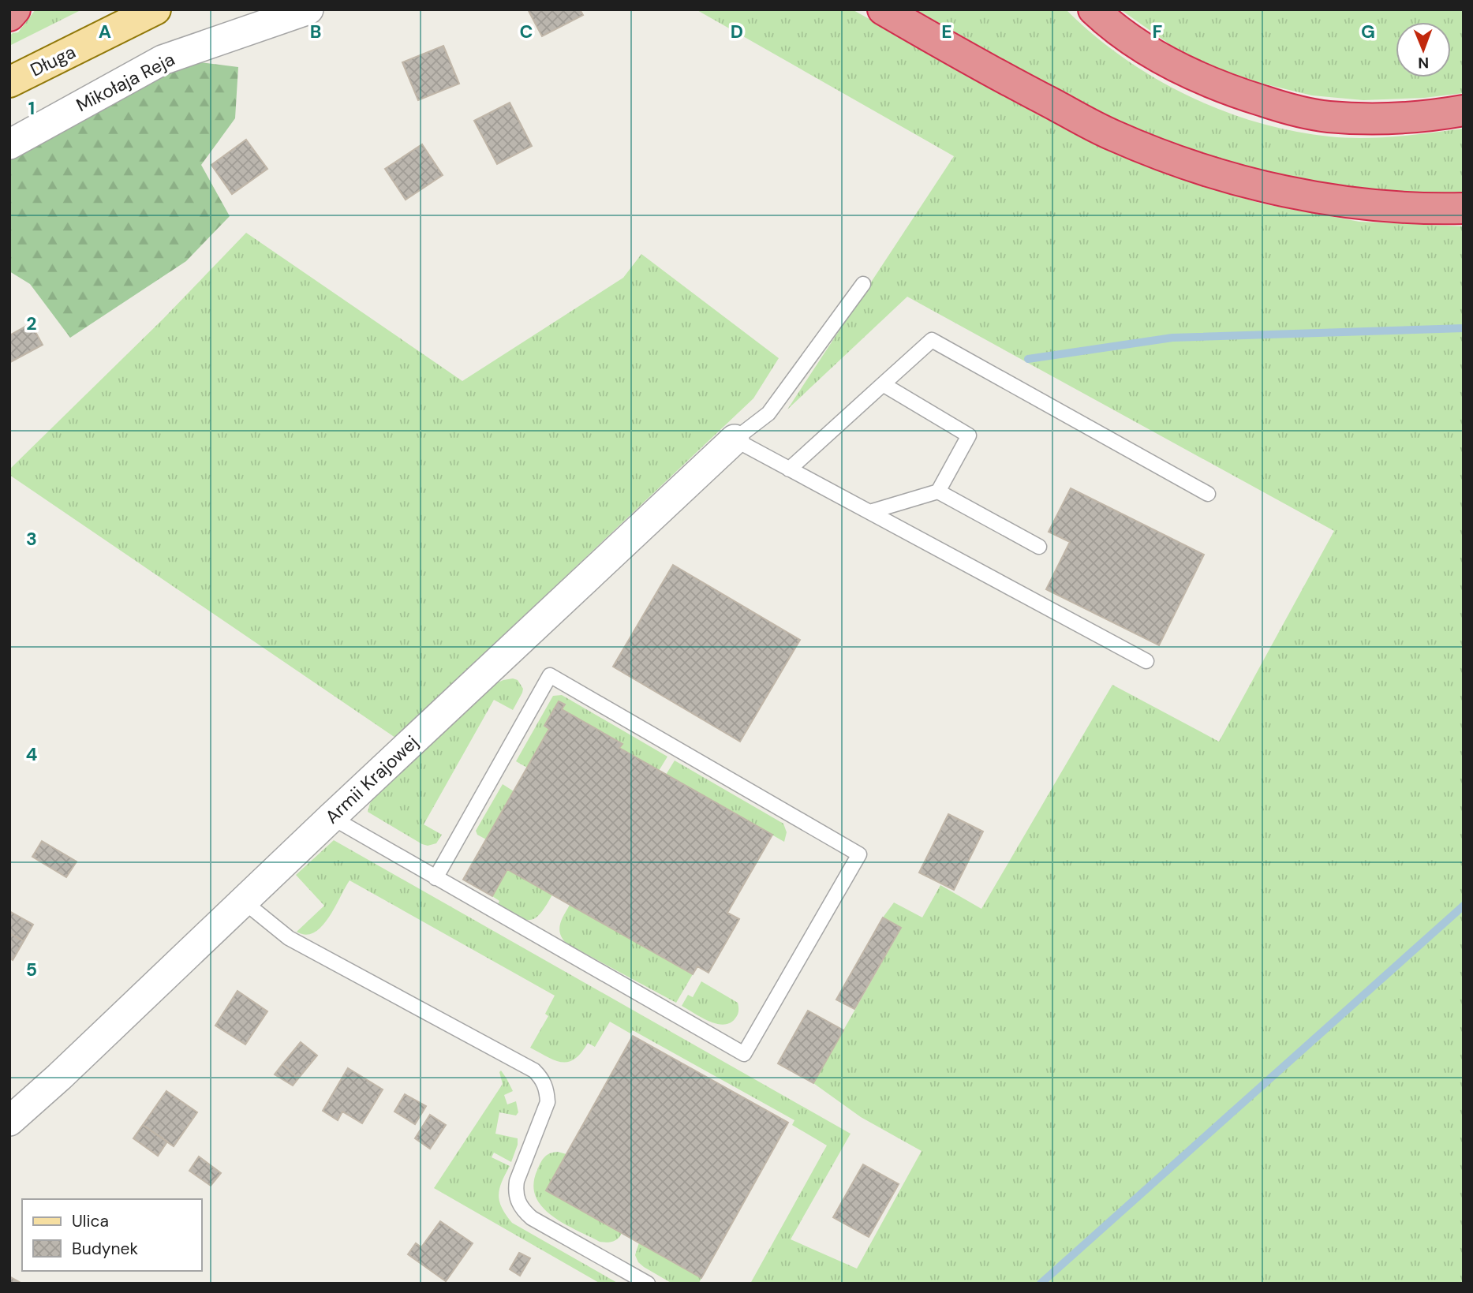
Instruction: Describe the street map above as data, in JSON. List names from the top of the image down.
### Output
{
  "streets": {
    "main road": ["Długa"],
    "street": ["Mikołaja Reja", "Armii Krajowej"]
  },
  "legend": ["Ulica", "Budynek"],
  "north": "bottom",
  "grid": {
    "columns": [
      "A",
      "B",
      "C",
      "D",
      "E",
      "F",
      "G"
    ],
    "rows": [
      "1",
      "2",
      "3",
      "4",
      "5"
    ]
  }
}
